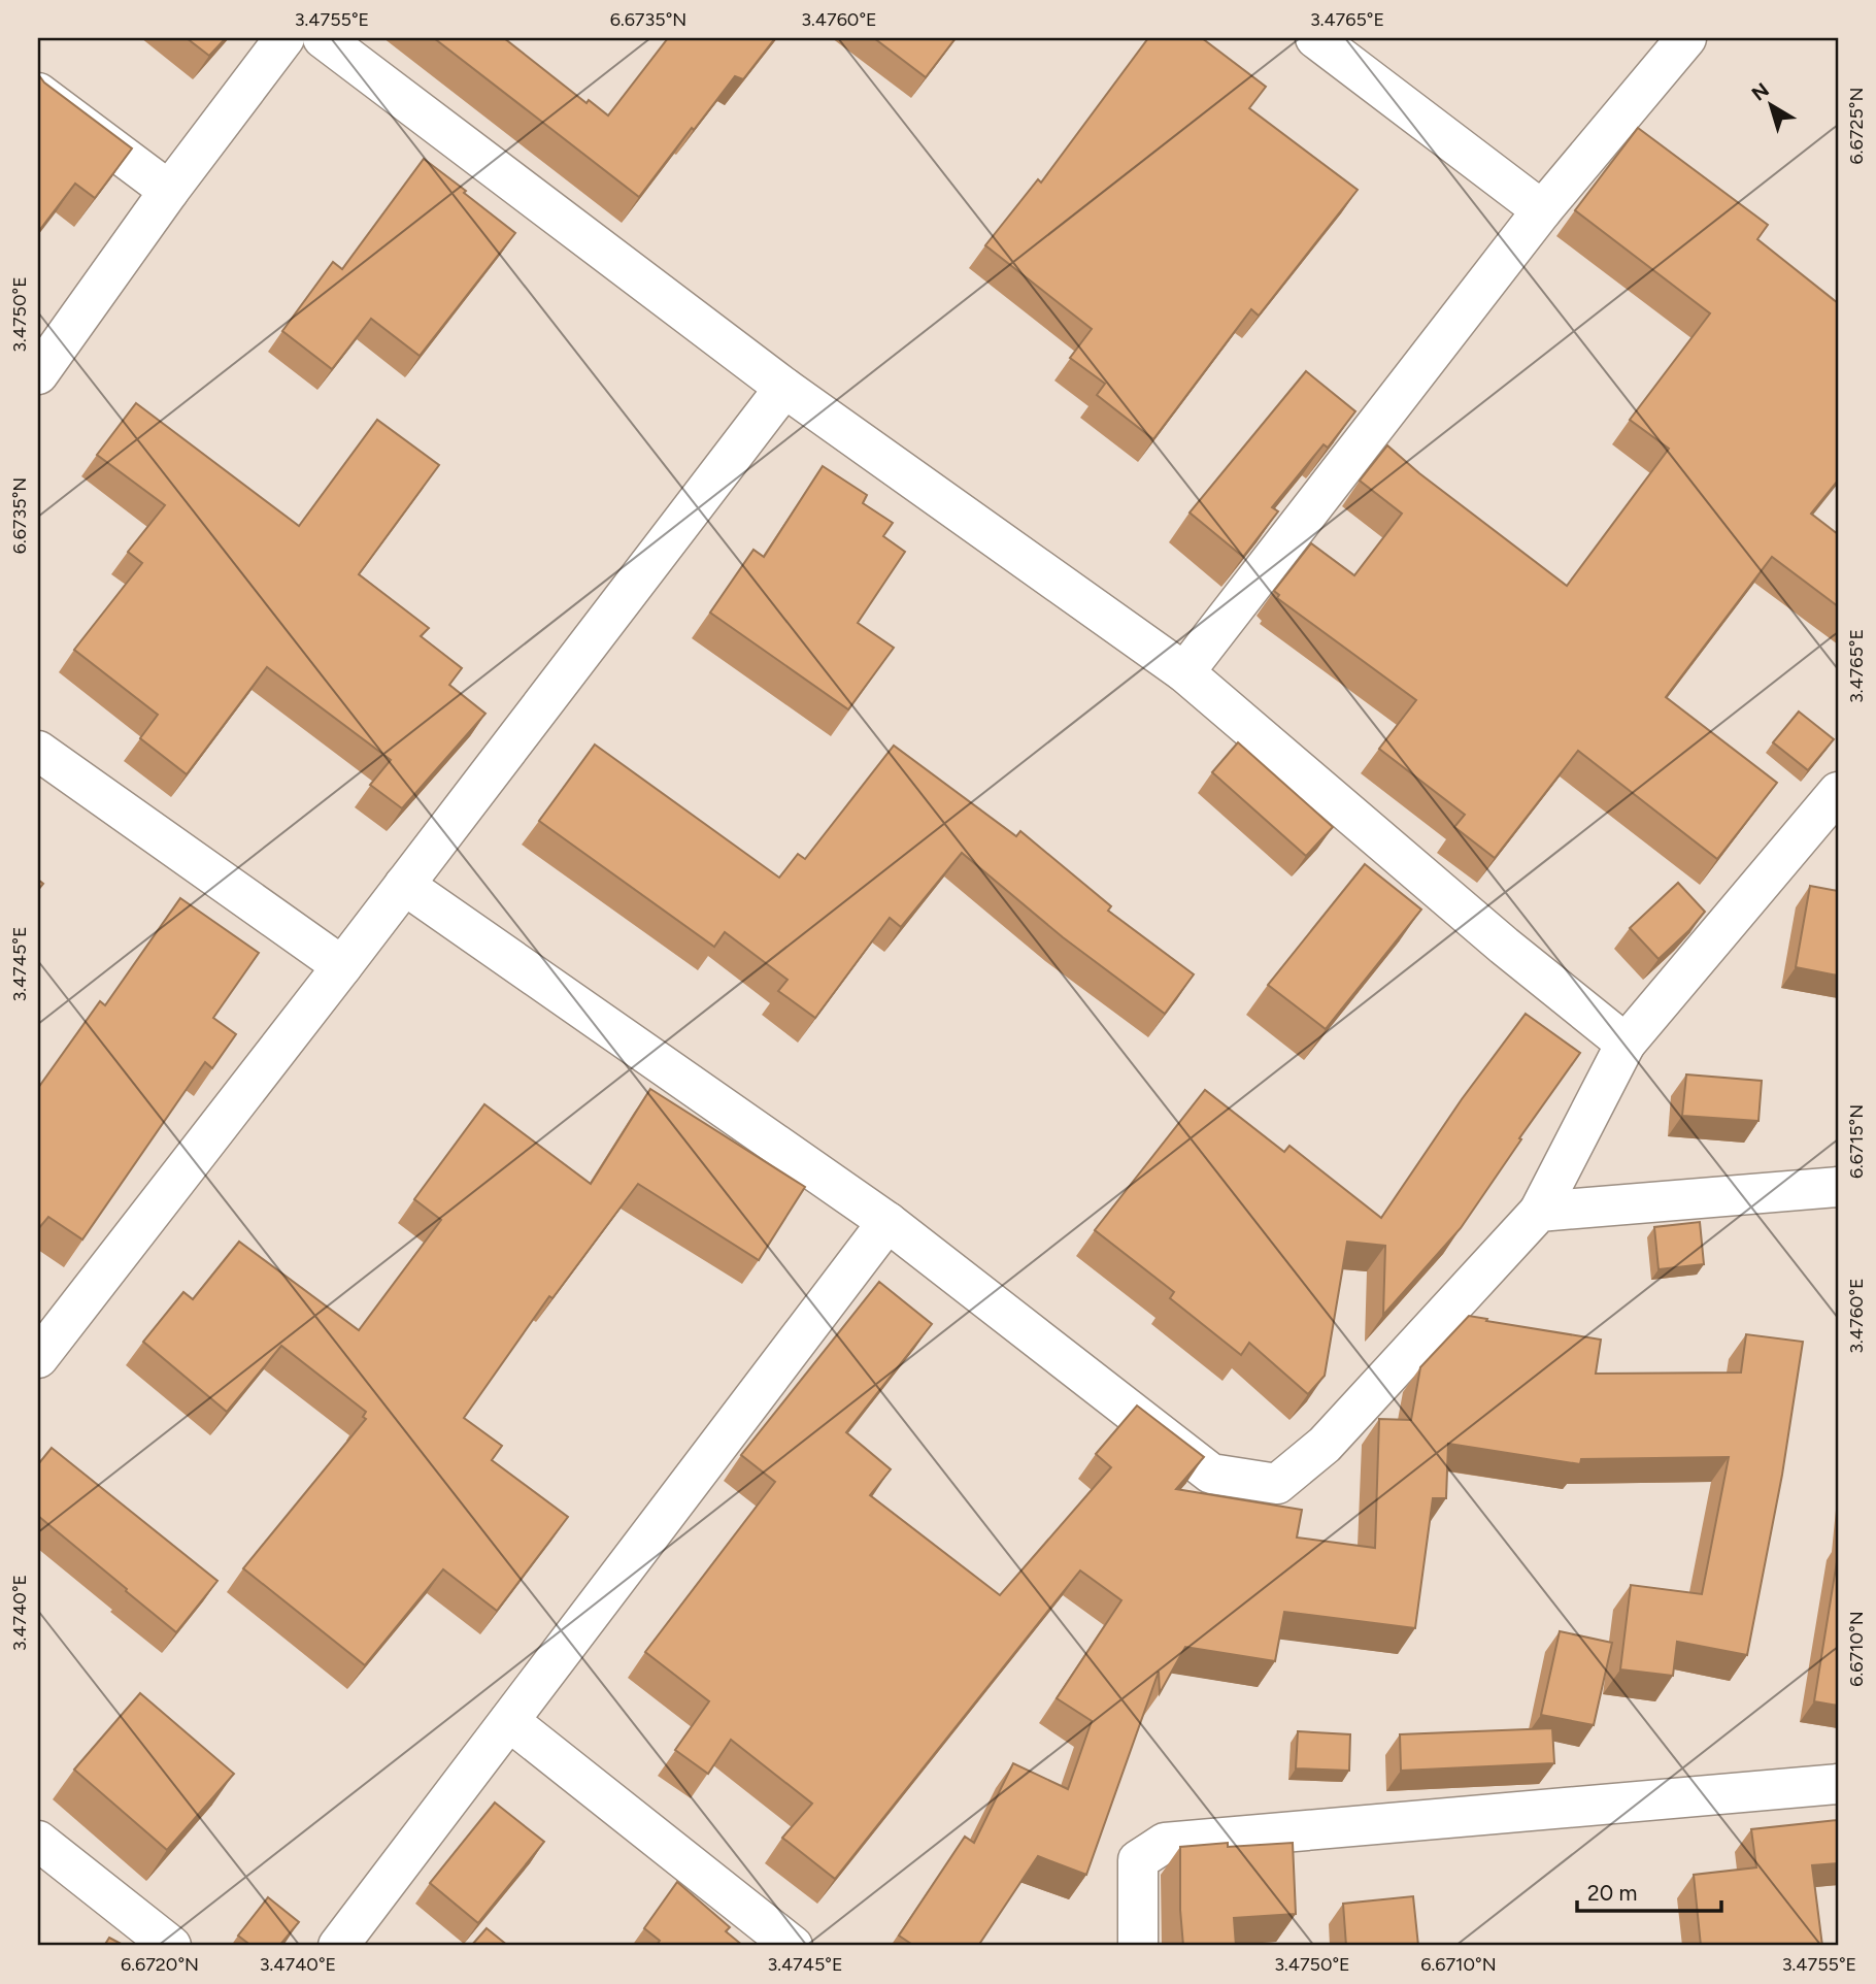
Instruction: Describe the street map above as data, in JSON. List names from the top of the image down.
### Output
{
  "scale_bar": "20 m",
  "north": "top left",
  "coordinates": [
    "3.4755°E",
    "6.6735°N",
    "3.4760°E",
    "3.4765°E",
    "6.6725°N",
    "3.4750°E",
    "3.4745°E",
    "6.6715°N",
    "3.4740°E",
    "6.6710°N",
    "6.6720°N"
  ]
}
